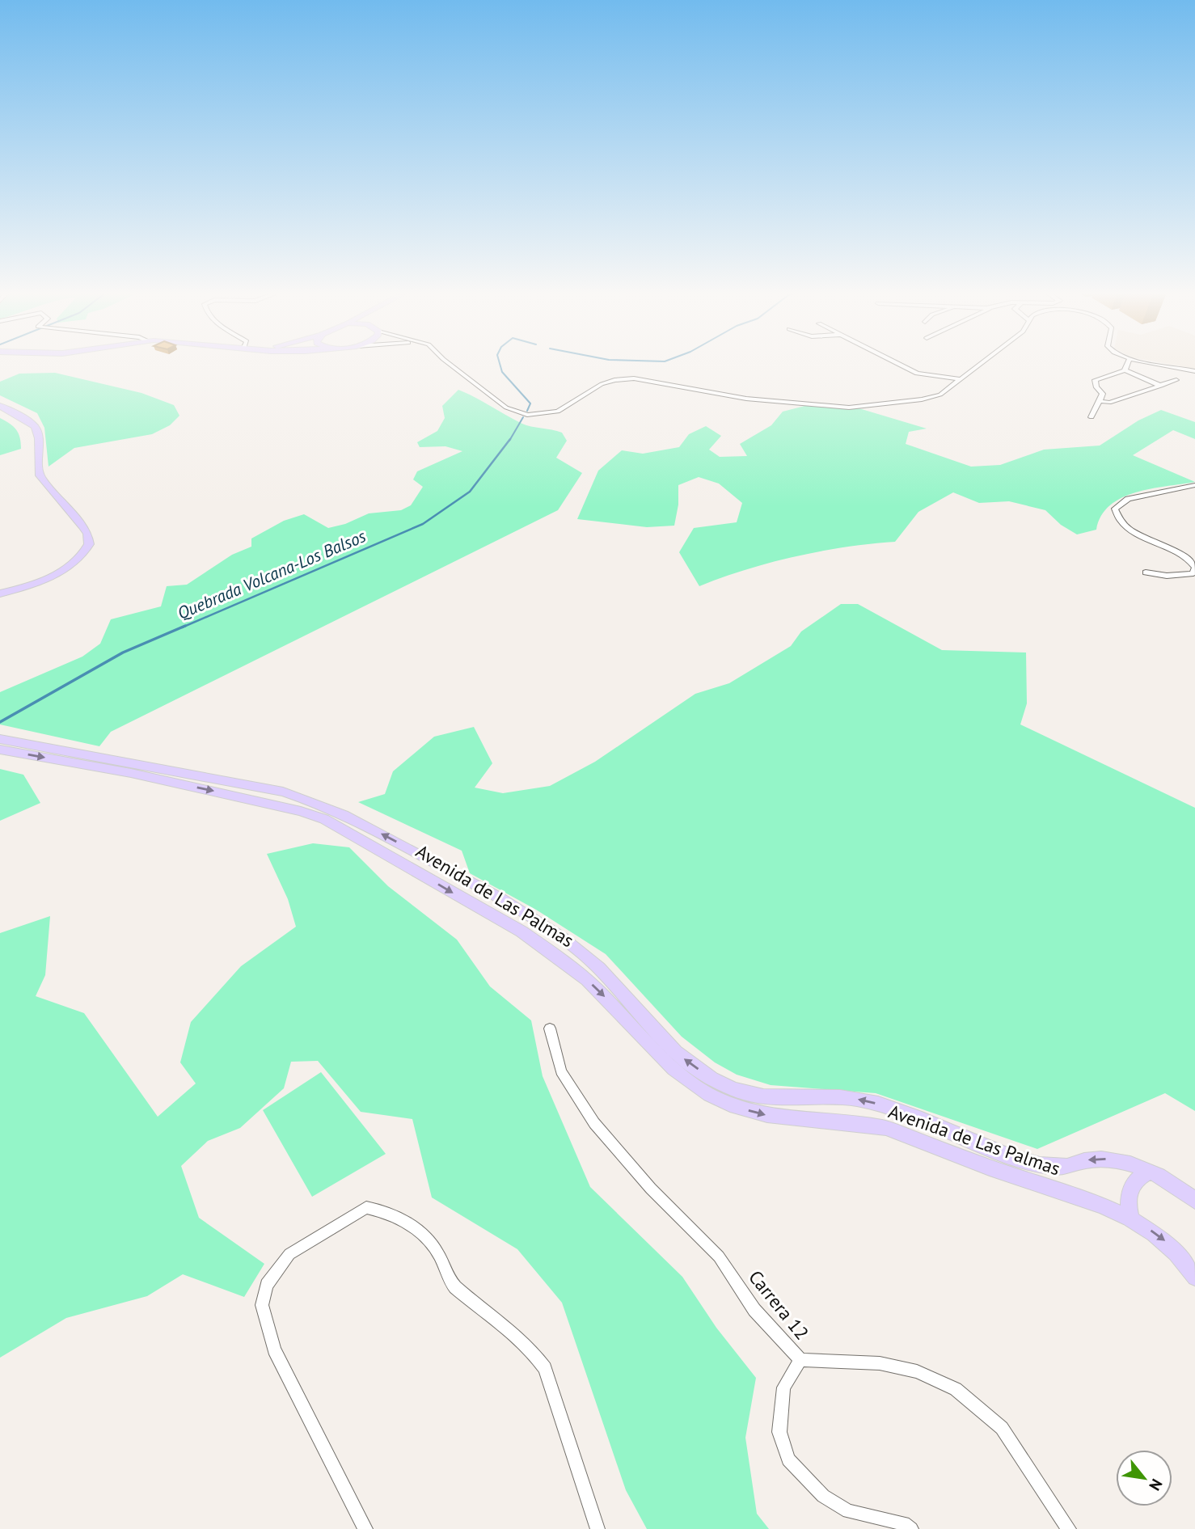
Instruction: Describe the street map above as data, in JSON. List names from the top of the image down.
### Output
{
  "streets": {
    "main road": ["Avenida de Las Palmas"],
    "street": ["Carrera 12"]
  },
  "water": ["Quebrada Volcana-Los Balsos"],
  "north": "bottom right"
}
